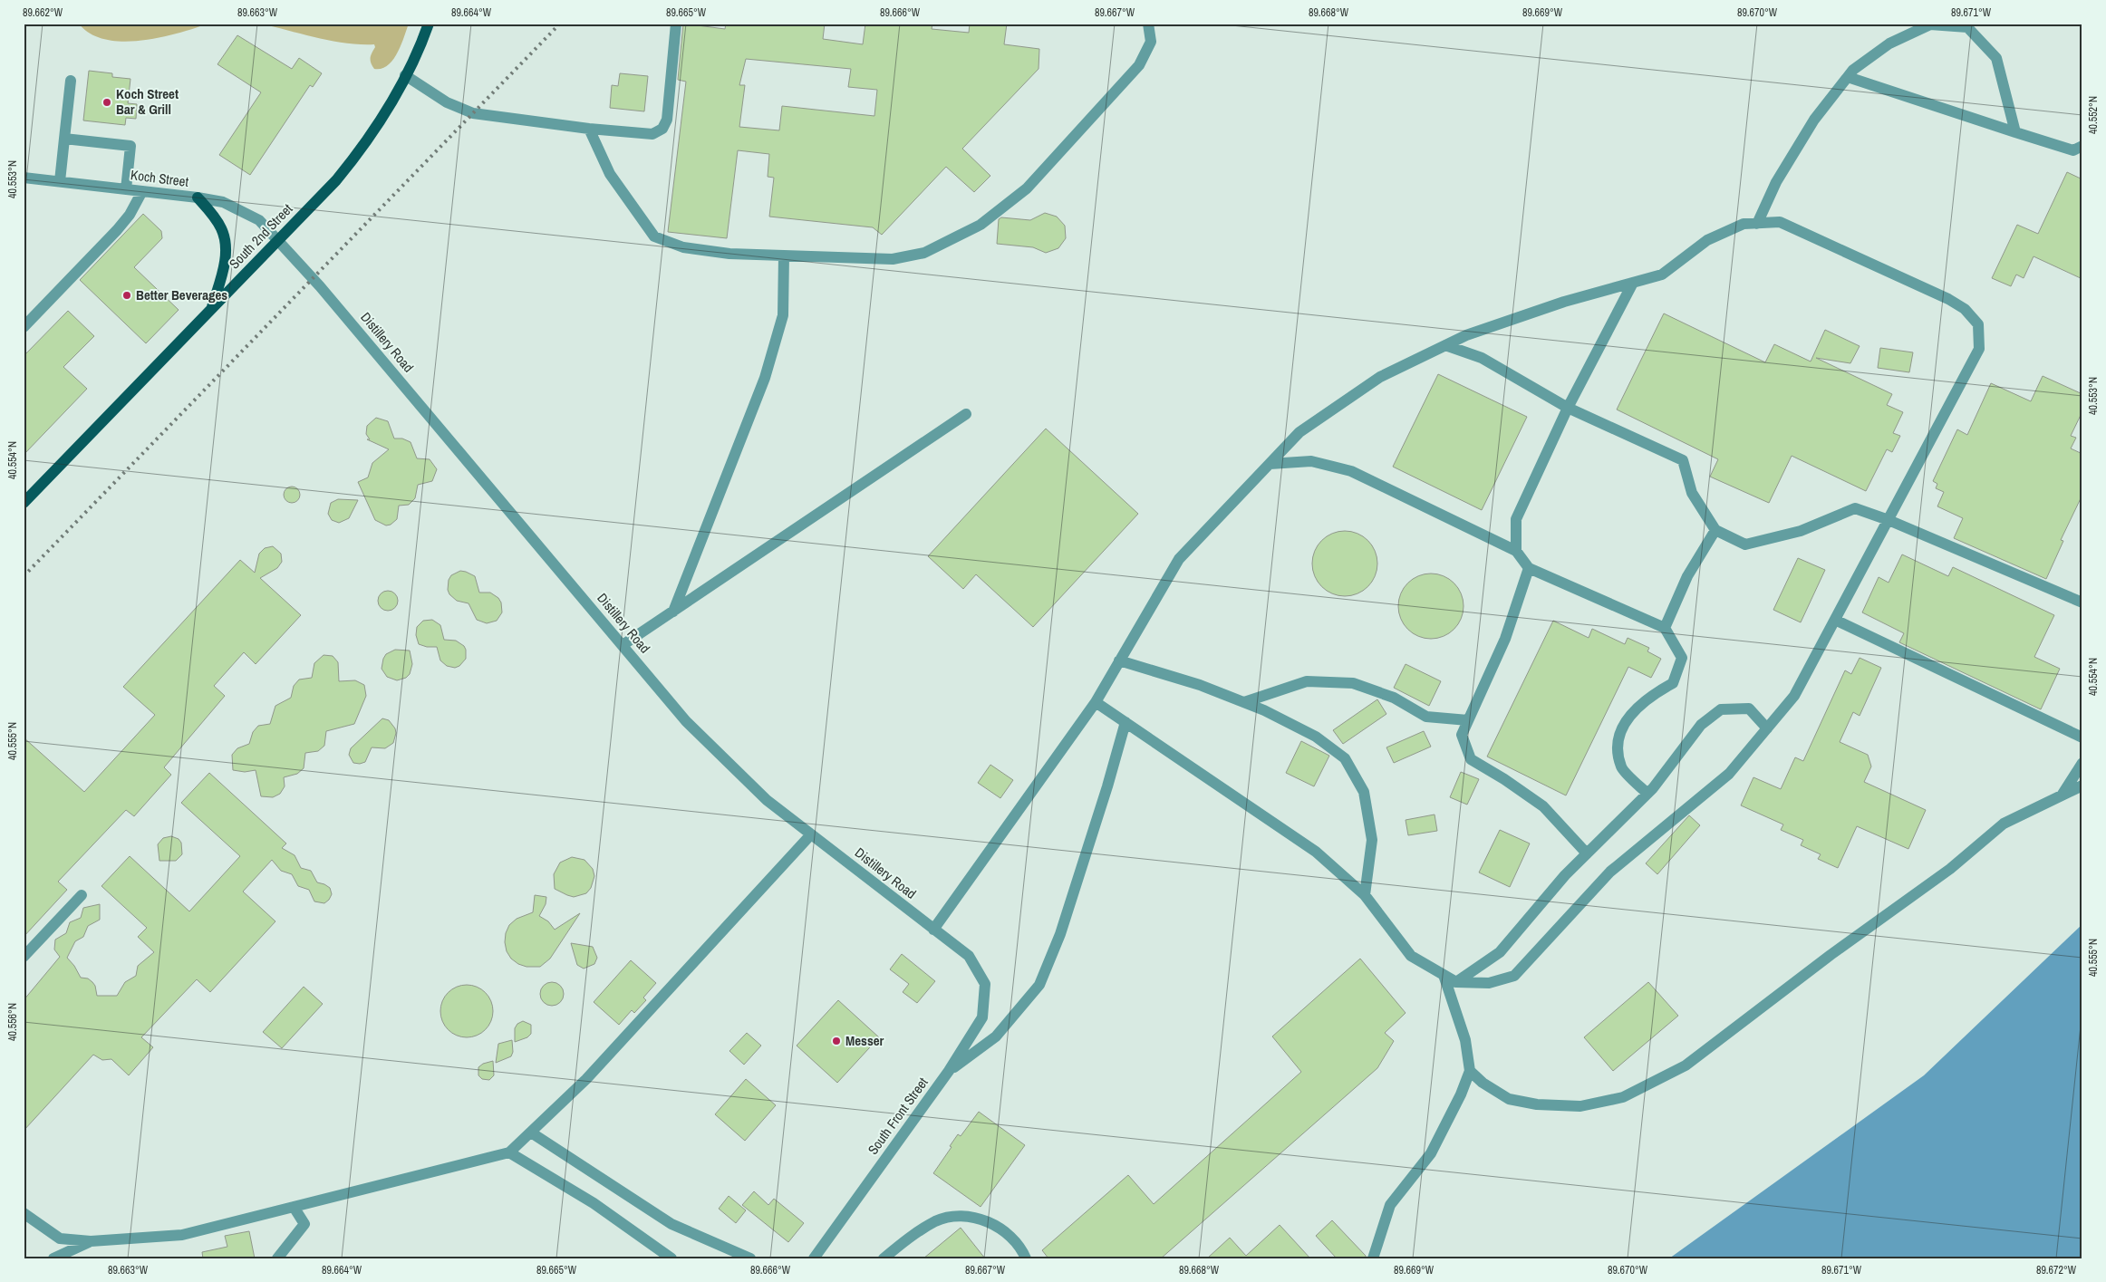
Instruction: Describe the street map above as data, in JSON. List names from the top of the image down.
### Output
{
  "streets": {
    "main road": ["South 2nd Street"],
    "street": ["Koch Street", "Distillery Road", "South Front Street"]
  },
  "crossings": [
    ["Koch Street", "South 2nd Street"],
    ["Koch Street", "Distillery Road"],
    ["South 2nd Street", "Distillery Road"],
    ["Distillery Road", "South Front Street"]
  ],
  "places": ["Koch Street Bar & Grill", "Better Beverages", "Messer"],
  "coordinates": [
    "89.662°W",
    "89.663°W",
    "89.664°W",
    "89.665°W",
    "89.666°W",
    "89.667°W",
    "89.668°W",
    "89.669°W",
    "89.670°W",
    "89.671°W",
    "40.552°N",
    "40.553°N",
    "40.554°N",
    "40.555°N",
    "40.556°N",
    "89.672°W"
  ]
}
